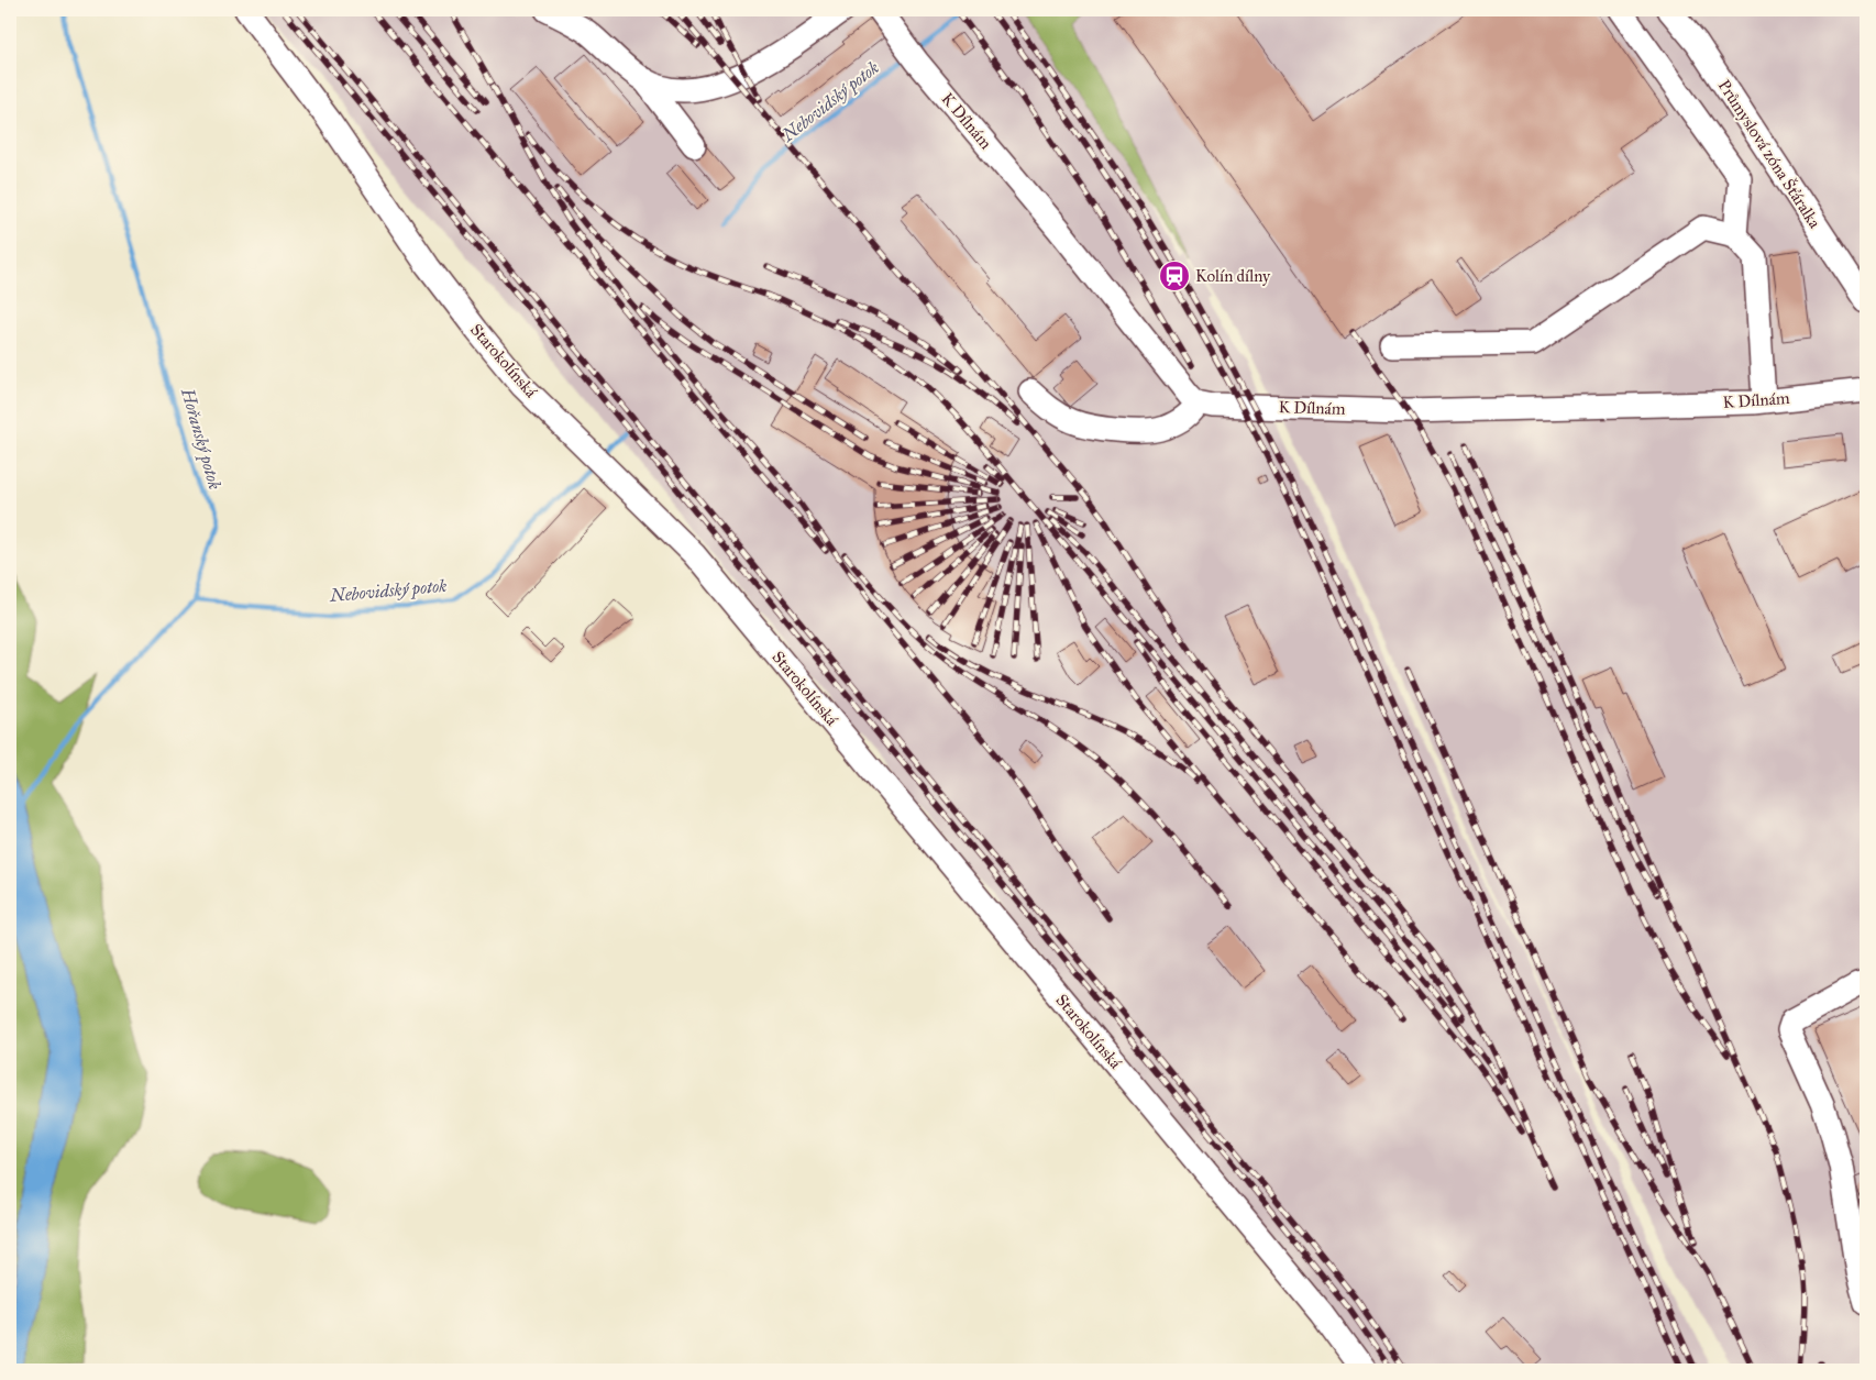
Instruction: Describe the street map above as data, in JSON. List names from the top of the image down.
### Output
{
  "streets": {
    "street": ["K Dílnám", "Průmyslová zóna Šťáralka", "Starokolínská"]
  },
  "water": ["Nebovidský potok", "Hořanský potok"],
  "places": {
    "station": ["Kolín dílny"]
  }
}
